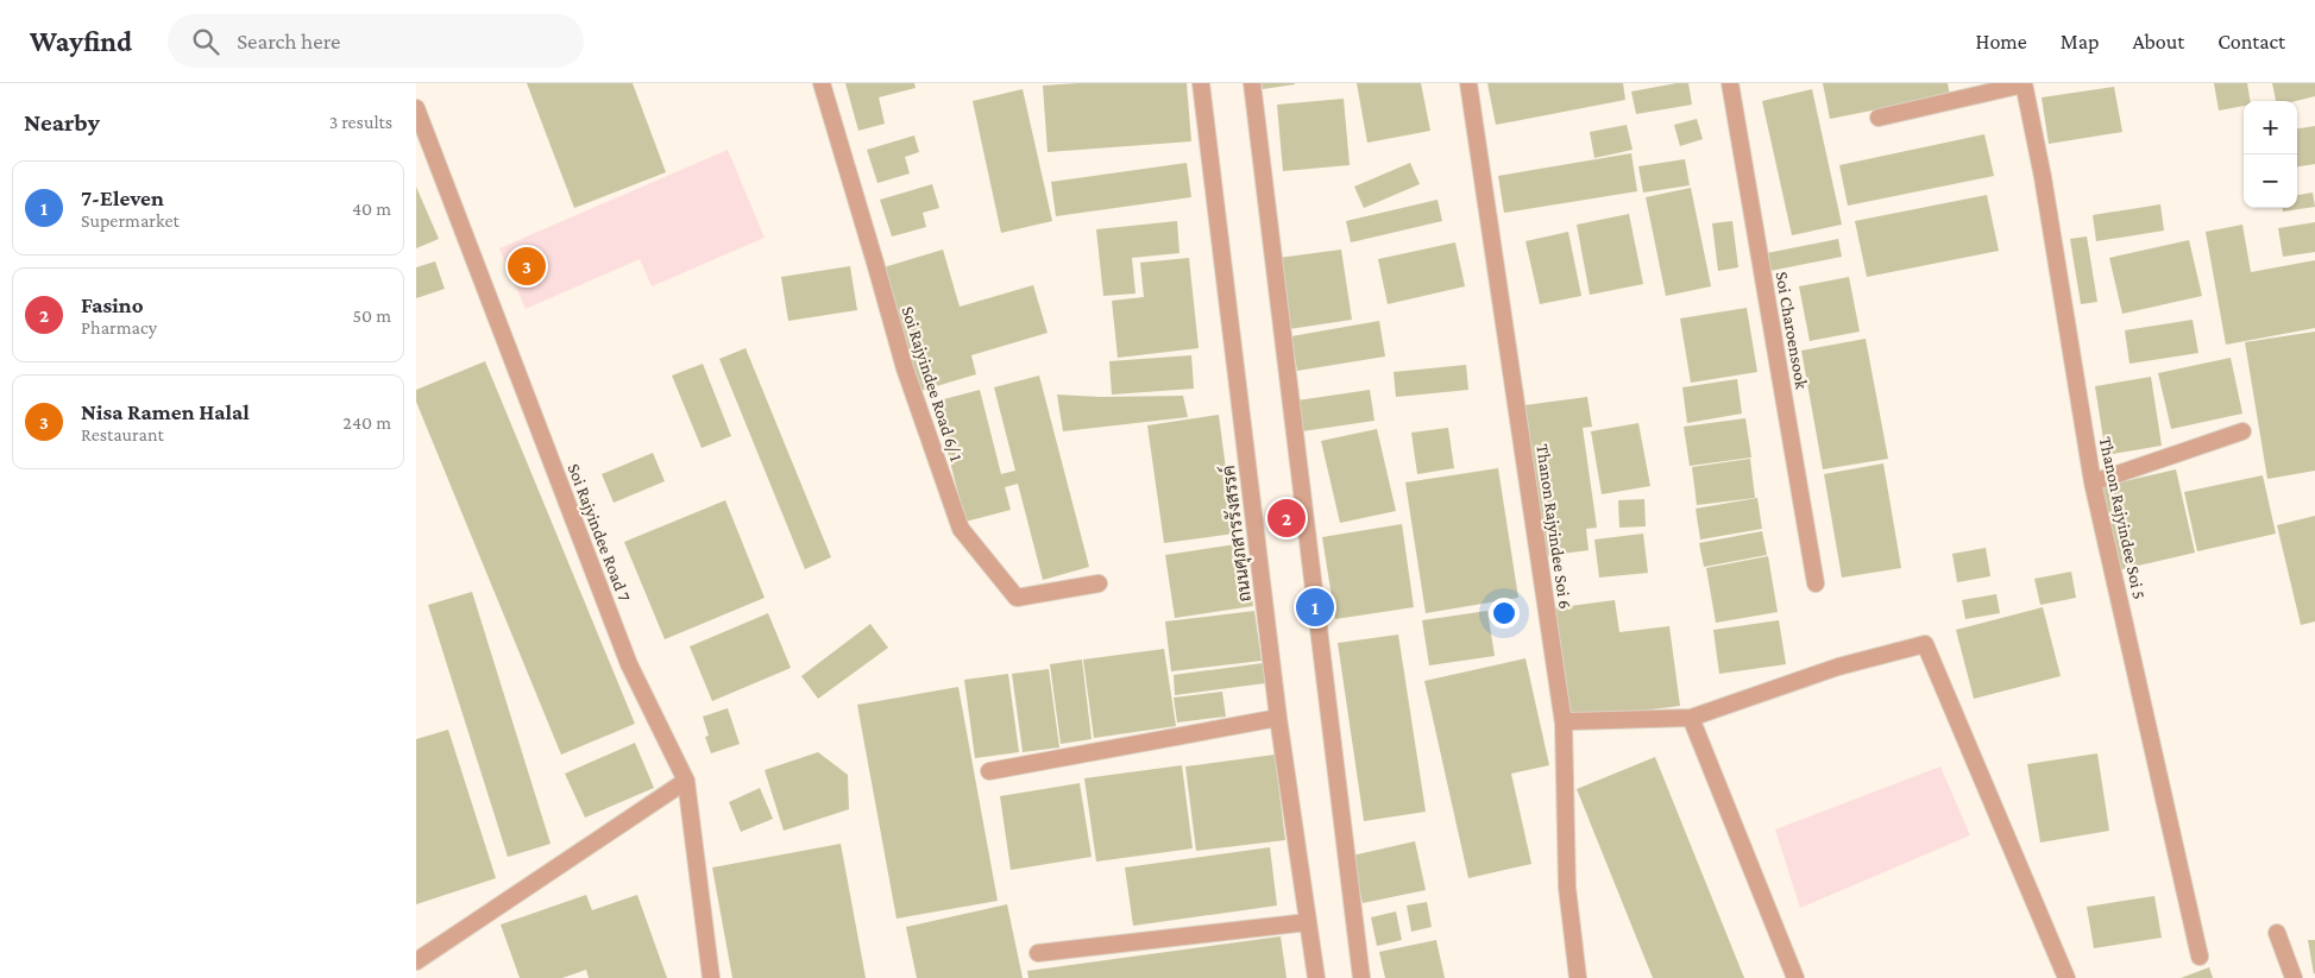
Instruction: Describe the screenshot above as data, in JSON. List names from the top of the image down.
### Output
{
  "streets": {
    "street": [
      "Soi Charoensook",
      "Soi Rajyindee Road 6/ 1",
      "Thanon Rajyindee Soi 5",
      "Thanon Rajyindee Soi 6",
      "Soi Rajyindee Road 7",
      "ถนนศุภสารรังสรรค์"
    ]
  },
  "page": {
    "header": "Wayfind",
    "search": "Search here",
    "nav": [
      "Home",
      "Map",
      "About",
      "Contact"
    ],
    "heading": ["Nearby", "3 results"],
    "map_buttons": ["+", "−"],
    "list": [
      {
        "mark": "1",
        "name": "7-Eleven",
        "note": "Supermarket",
        "value": "40 m"
      },
      {
        "mark": "2",
        "name": "Fasino",
        "note": "Pharmacy",
        "value": "50 m"
      },
      {
        "mark": "3",
        "name": "Nisa Ramen Halal",
        "note": "Restaurant",
        "value": "240 m"
      }
    ],
    "pins": ["3", "2", "1"]
  }
}
